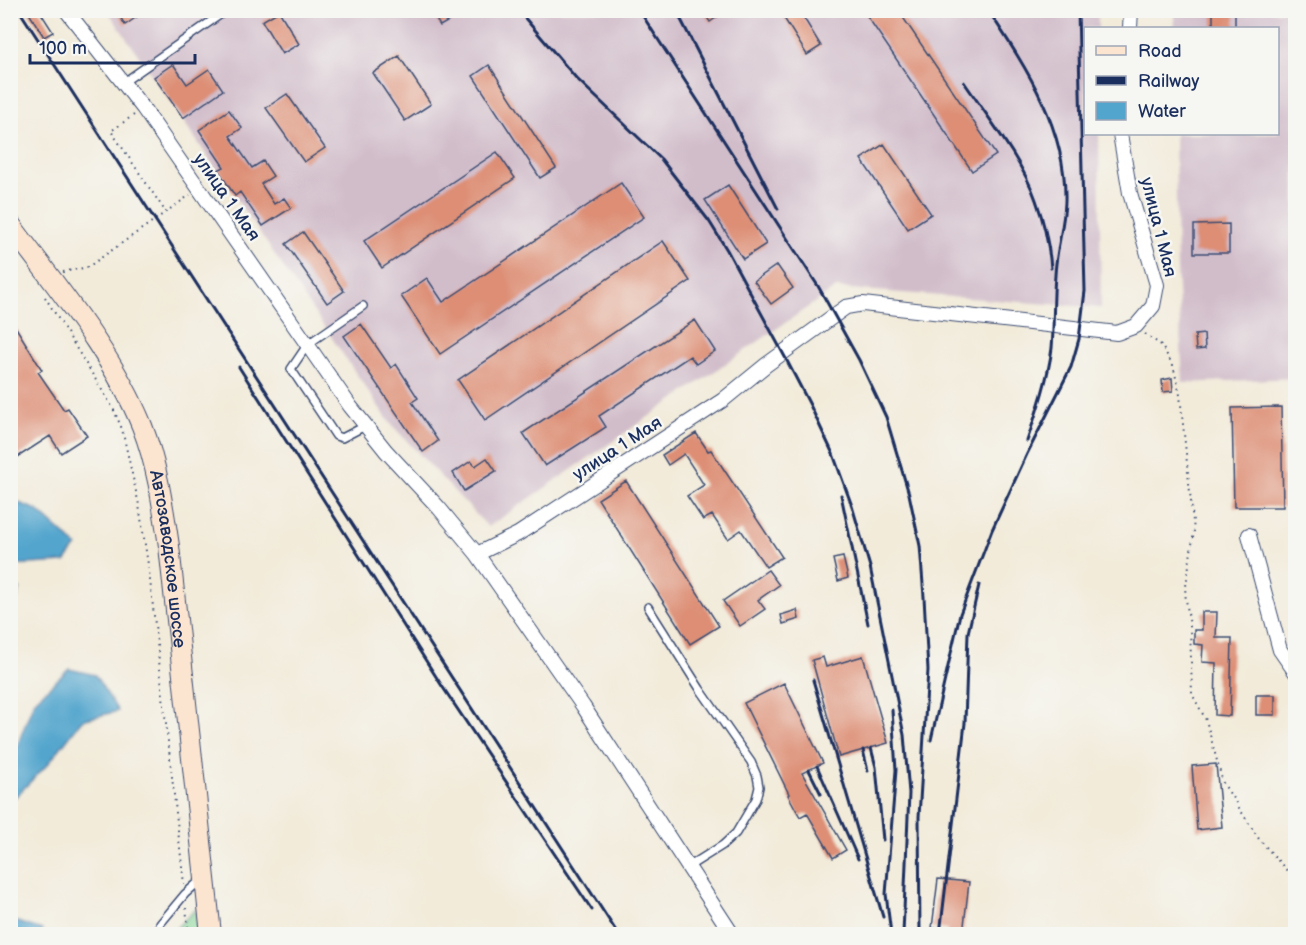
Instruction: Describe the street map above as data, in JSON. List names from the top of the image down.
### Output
{
  "streets": {
    "main road": ["Автозаводское шоссе"],
    "street": ["улица 1 Мая"]
  },
  "legend": ["Road", "Railway", "Water"],
  "scale_bar": "100 m"
}
